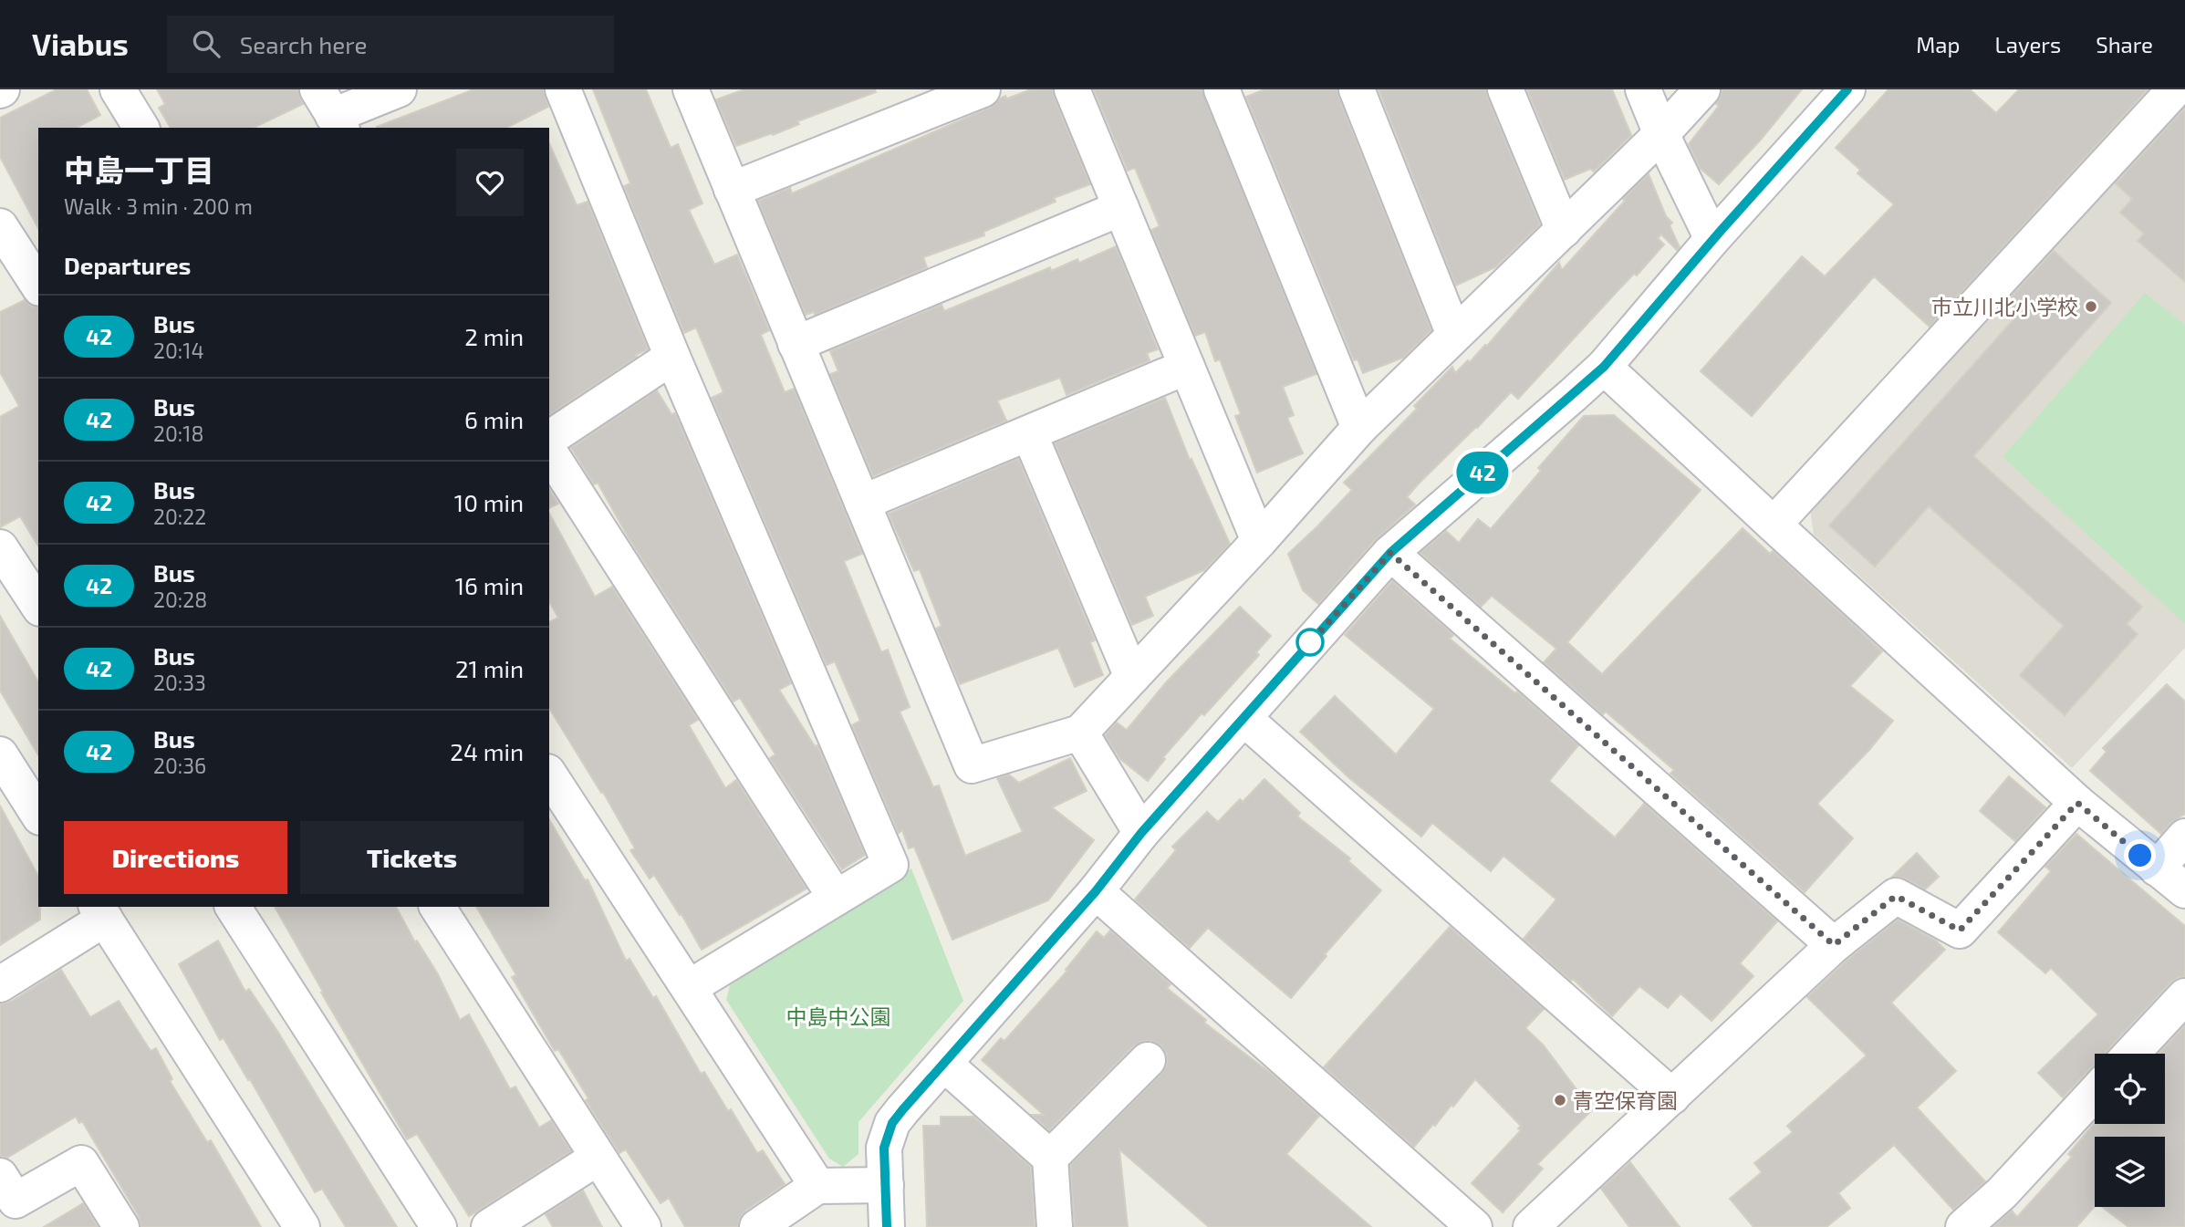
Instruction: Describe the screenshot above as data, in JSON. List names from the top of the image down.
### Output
{
  "parks": ["中島中公園"],
  "places": ["市立川北小学校", "青空保育園"],
  "lines": ["bus line 42"],
  "page": {
    "header": "Viabus",
    "search": "Search here",
    "nav": ["Map", "Layers", "Share"],
    "on_map": "42",
    "heading": [
      ["中島一丁目", "Walk · 3 min · 200 m"],
      "Departures"
    ],
    "list": [
      {
        "mark": "42",
        "name": "Bus",
        "note": "20:14",
        "value": "2 min"
      },
      {
        "mark": "42",
        "name": "Bus",
        "note": "20:18",
        "value": "6 min"
      },
      {
        "mark": "42",
        "name": "Bus",
        "note": "20:22",
        "value": "10 min"
      },
      {
        "mark": "42",
        "name": "Bus",
        "note": "20:28",
        "value": "16 min"
      },
      {
        "mark": "42",
        "name": "Bus",
        "note": "20:33",
        "value": "21 min"
      },
      {
        "mark": "42",
        "name": "Bus",
        "note": "20:36",
        "value": "24 min"
      }
    ],
    "buttons": ["Directions", "Tickets"]
  }
}
